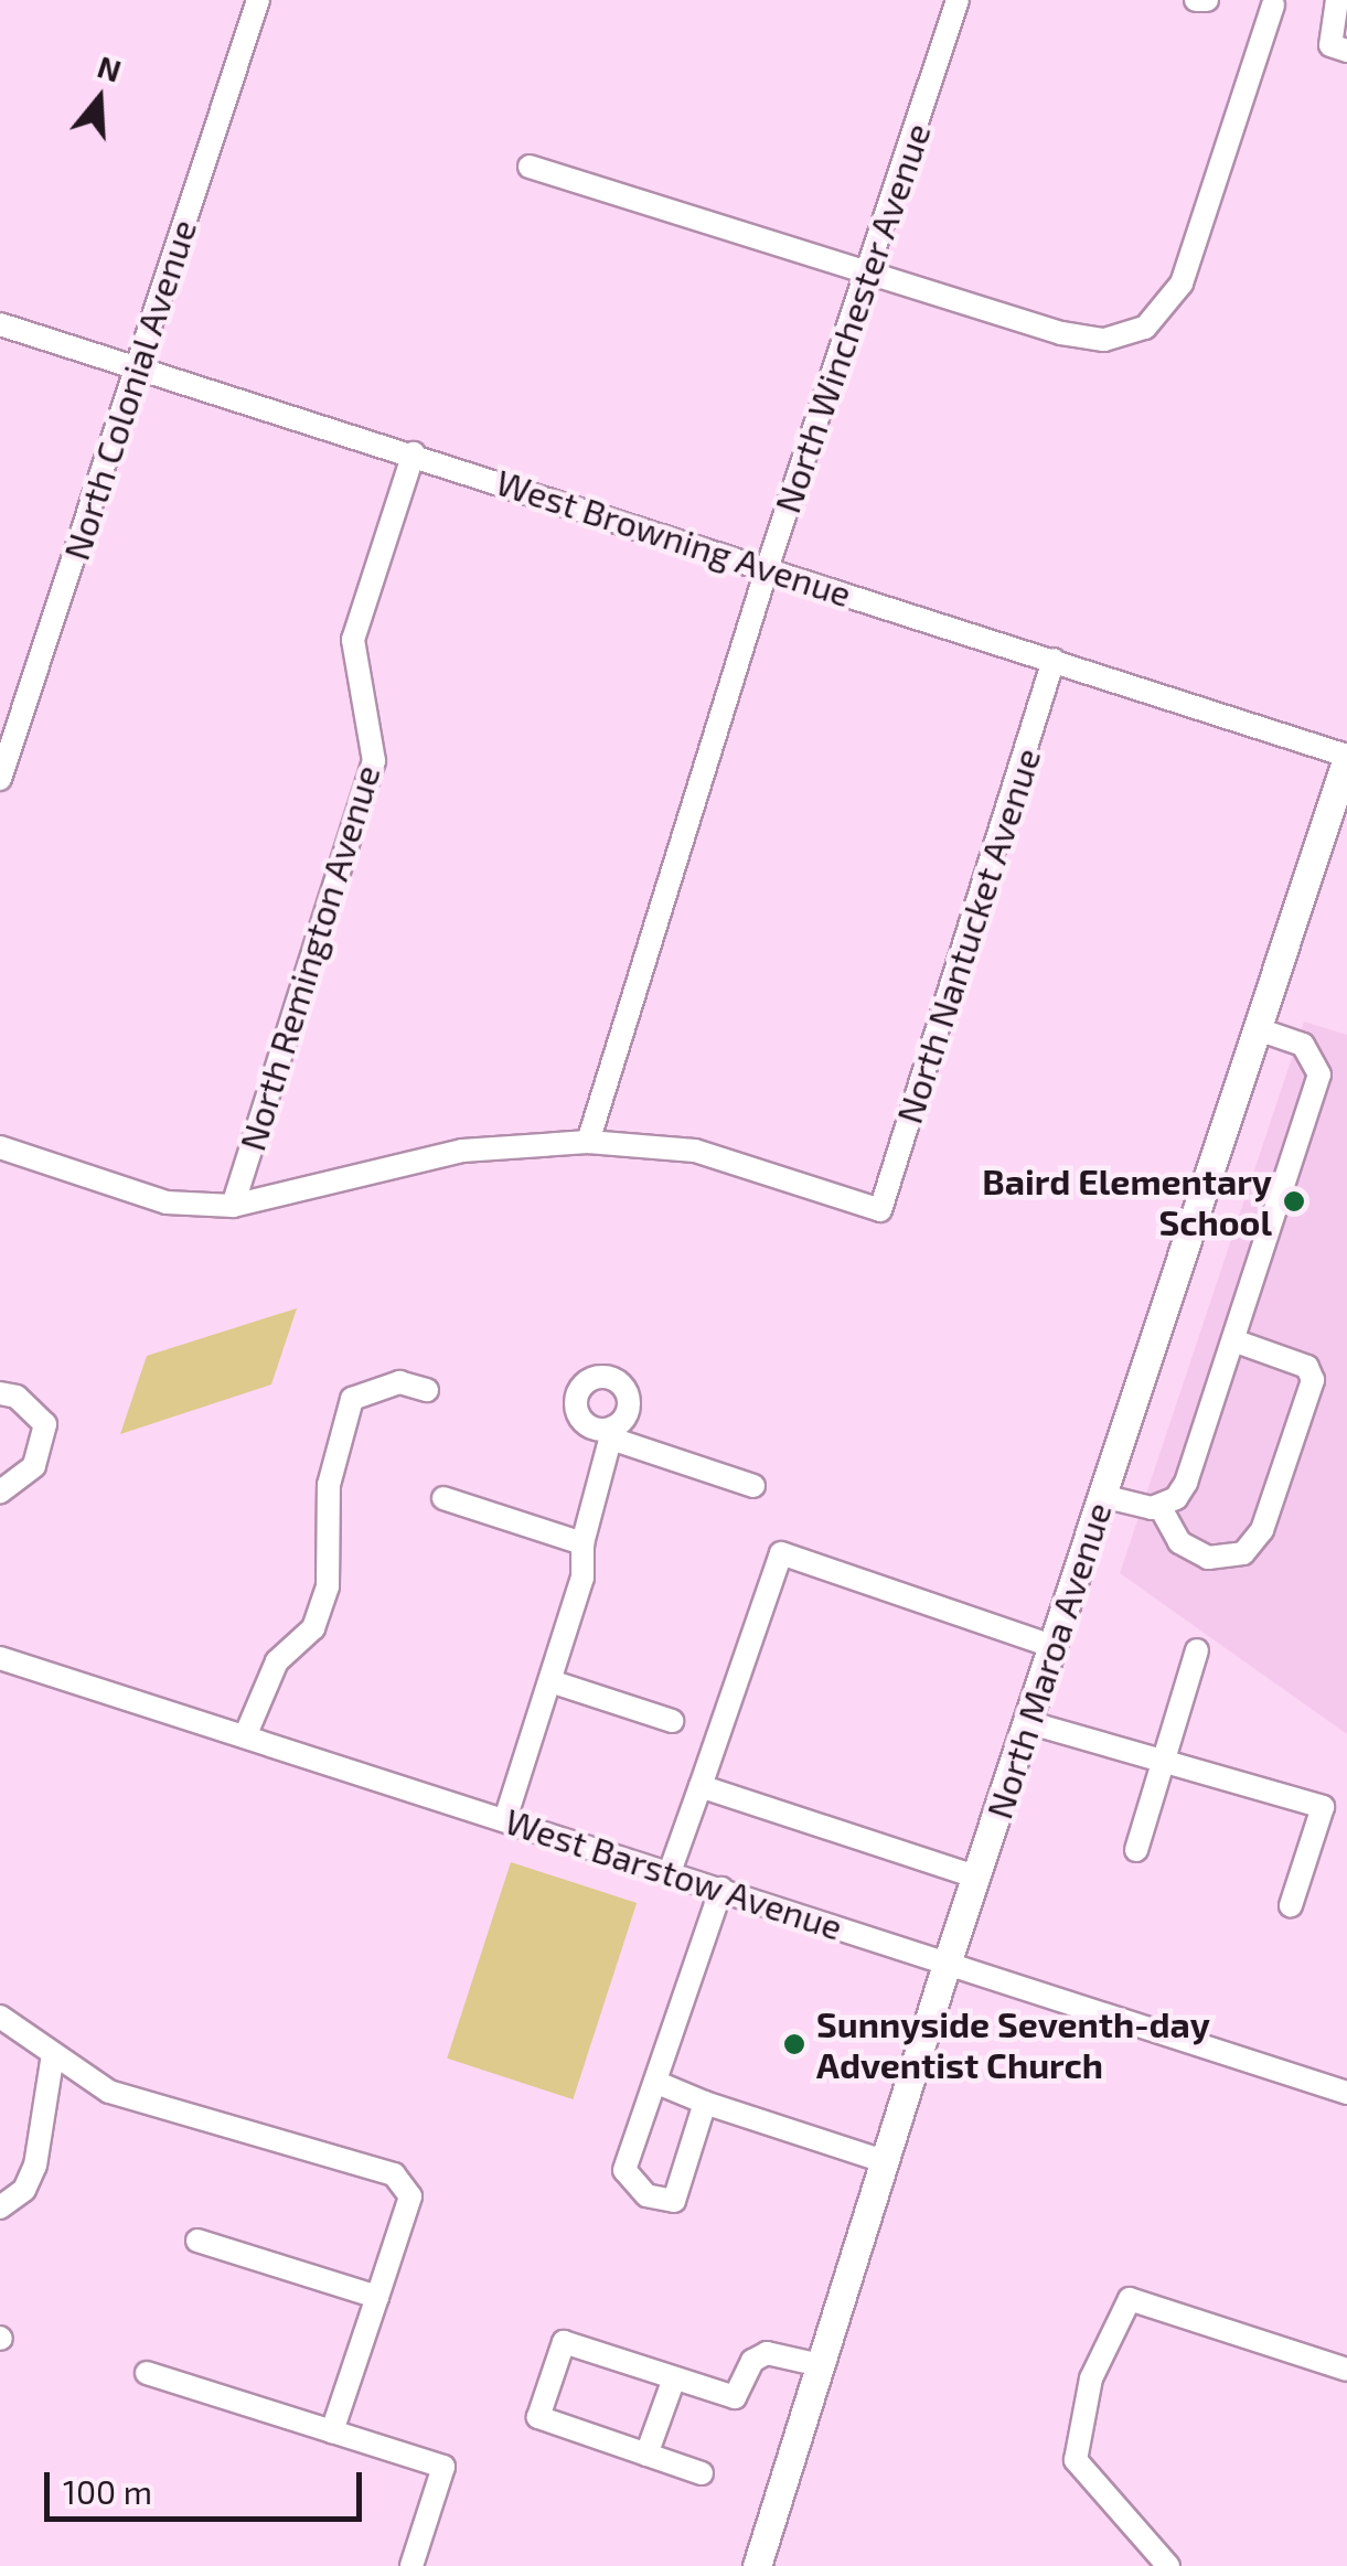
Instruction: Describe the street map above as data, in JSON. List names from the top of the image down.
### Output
{
  "streets": {
    "main road": ["North Maroa Avenue"],
    "street": [
      "North Winchester Avenue",
      "North Colonial Avenue",
      "West Browning Avenue",
      "North Nantucket Avenue",
      "North Remington Avenue",
      "West Barstow Avenue"
    ]
  },
  "crossings": [
    ["North Winchester Avenue", "West Browning Avenue"],
    ["North Winchester Avenue", "North Nantucket Avenue"],
    ["North Colonial Avenue", "West Browning Avenue"],
    ["West Browning Avenue", "North Nantucket Avenue"],
    ["West Browning Avenue", "North Remington Avenue"],
    ["West Browning Avenue", "North Maroa Avenue"],
    ["North Maroa Avenue", "West Barstow Avenue"]
  ],
  "places": ["Baird Elementary School", "Sunnyside Seventh-day Adventist Church"],
  "scale_bar": "100 m",
  "north": "top"
}
